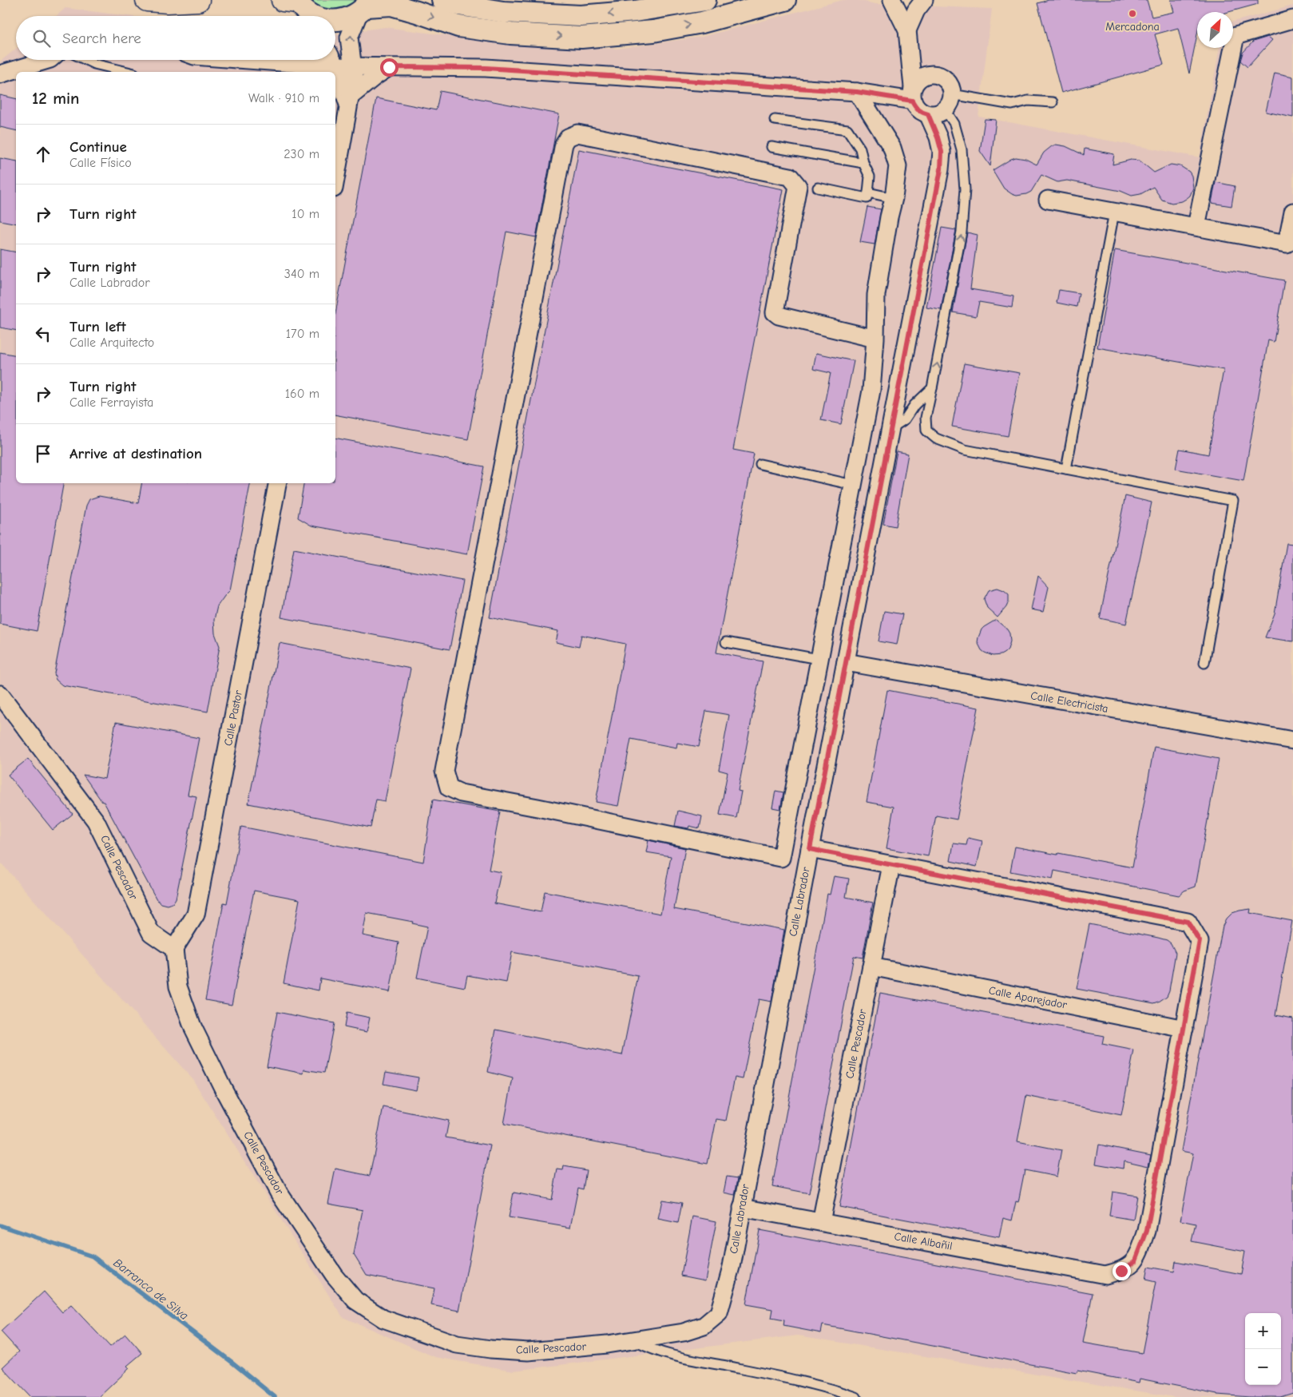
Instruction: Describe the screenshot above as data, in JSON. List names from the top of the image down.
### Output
{
  "streets": {
    "street": [
      "Calle Electricista",
      "Calle Pastor",
      "Calle Pescador",
      "Calle Labrador",
      "Calle Aparejador",
      "Calle Albañil"
    ]
  },
  "crossings": [
    ["Calle Electricista", "Calle Labrador"],
    ["Calle Pastor", "Calle Pescador"],
    ["Calle Pescador", "Calle Labrador"],
    ["Calle Pescador", "Calle Aparejador"],
    ["Calle Pescador", "Calle Albañil"],
    ["Calle Labrador", "Calle Albañil"],
    ["Calle Aparejador", "Calle Albañil"]
  ],
  "water": ["Barranco de Silva"],
  "places": ["Mercadona"],
  "north": "top right",
  "page": {
    "search": "Search here",
    "heading": ["12 min", "Walk · 910 m"],
    "list": [
      ["Continue", "Calle Físico", "230 m"],
      ["Turn right", "10 m"],
      ["Turn right", "Calle Labrador", "340 m"],
      ["Turn left", "Calle Arquitecto", "170 m"],
      ["Turn right", "Calle Ferrayista", "160 m"],
      "Arrive at destination"
    ],
    "map_buttons": ["+", "−"]
  }
}
